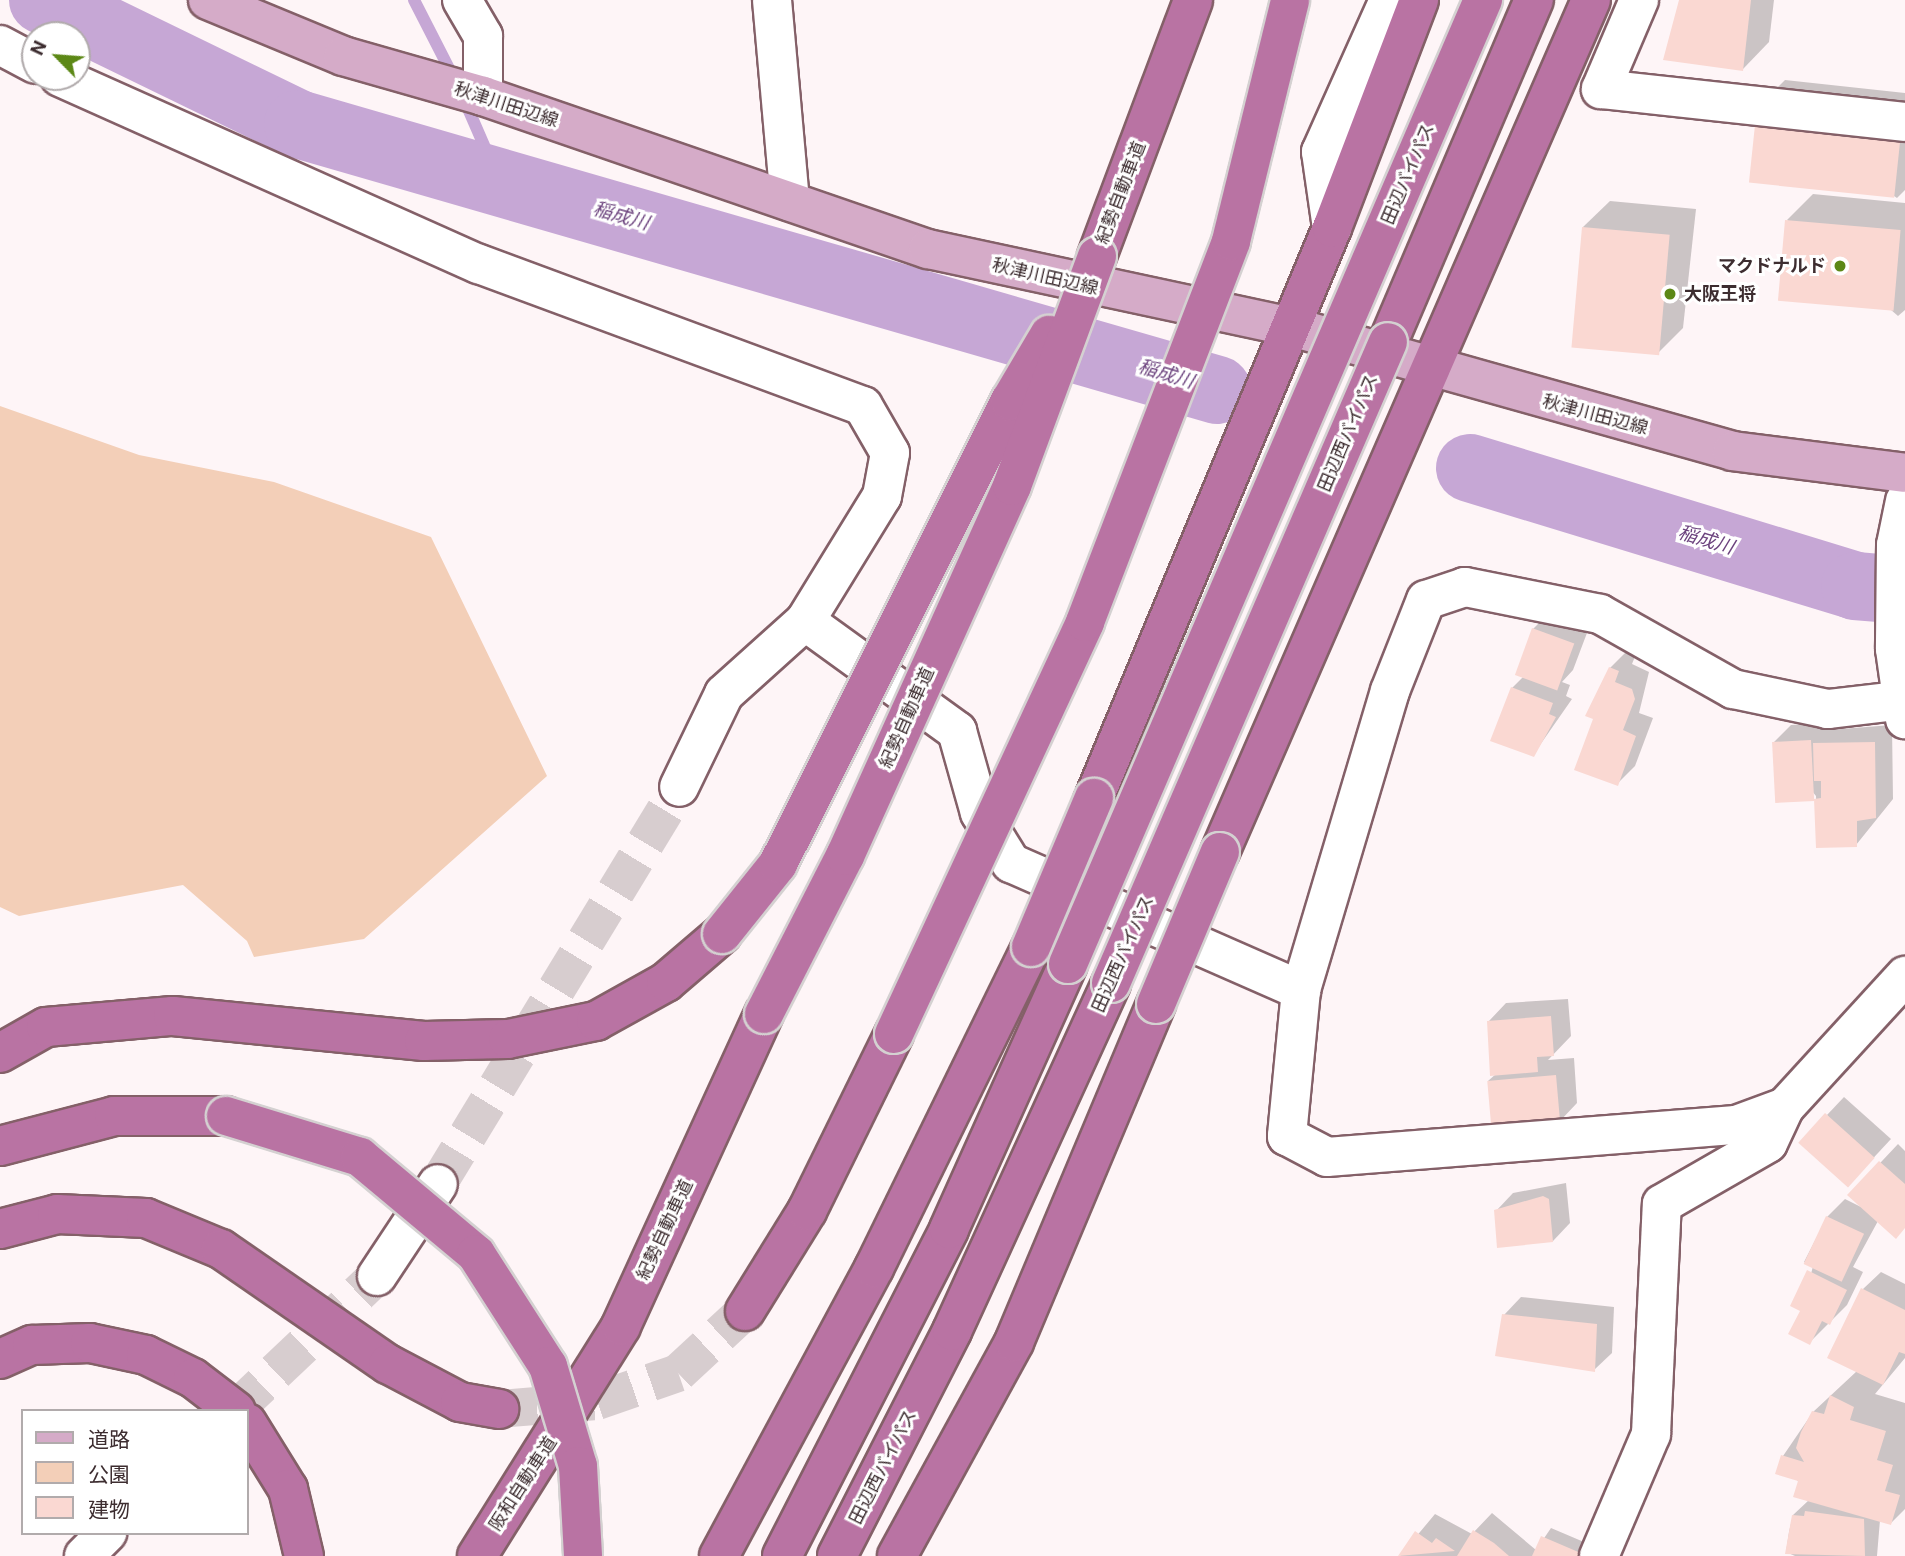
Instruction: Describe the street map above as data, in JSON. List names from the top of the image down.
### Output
{
  "streets": {
    "highway": [
      "田辺バイパス",
      "紀勢自動車道",
      "田辺西バイパス",
      "阪和自動車道"
    ],
    "main road": ["秋津川田辺線"]
  },
  "crossings": [
    ["紀勢自動車道", "阪和自動車道"]
  ],
  "water": ["稲成川"],
  "places": ["マクドナルド", "大阪王将"],
  "legend": ["道路", "公園", "建物"],
  "north": "top left"
}
